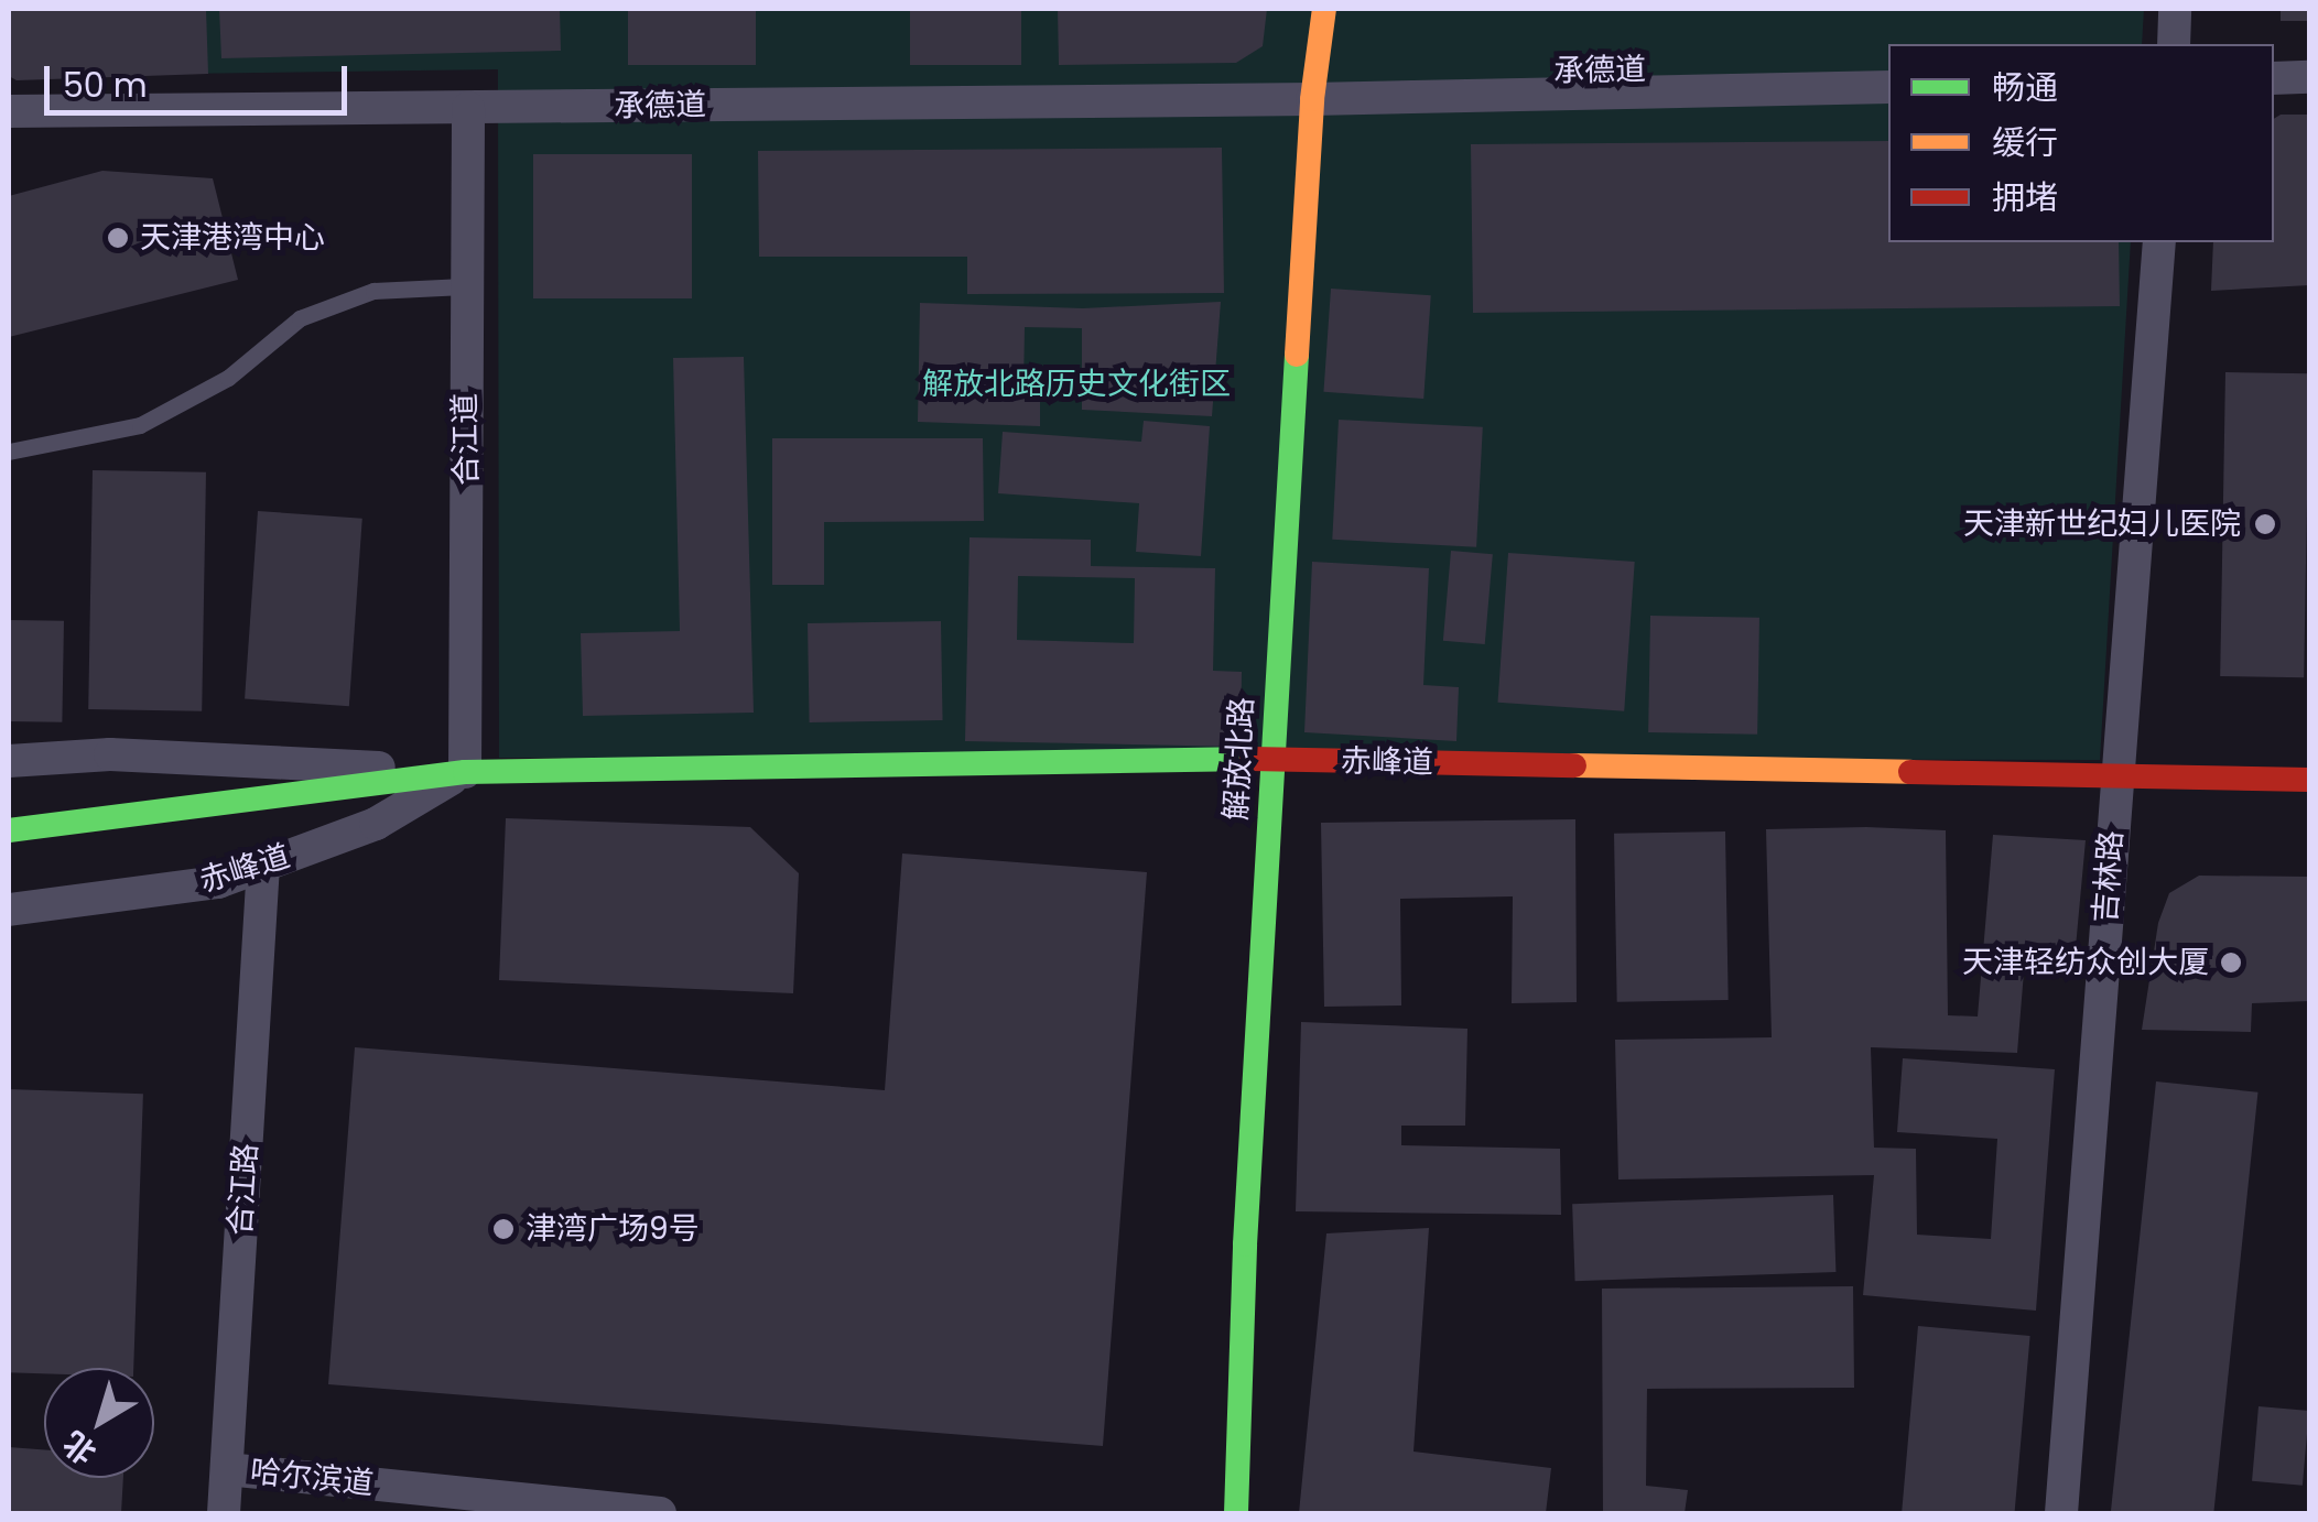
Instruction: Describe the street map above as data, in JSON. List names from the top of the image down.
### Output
{
  "streets": {
    "main road": ["解放北路", "赤峰道"],
    "street": [
      "承德道",
      "合江道",
      "吉林路",
      "合江路",
      "哈尔滨道"
    ]
  },
  "crossings": [
    ["承德道", "合江道"],
    ["承德道", "解放北路"],
    ["合江道", "赤峰道"],
    ["解放北路", "赤峰道"],
    ["赤峰道", "吉林路"],
    ["赤峰道", "合江路"],
    ["合江路", "哈尔滨道"]
  ],
  "parks": ["解放北路历史文化街区"],
  "places": [
    "天津港湾中心",
    "天津新世纪妇儿医院",
    "天津轻纺众创大厦",
    "津湾广场9号"
  ],
  "legend": ["畅通", "缓行", "拥堵"],
  "scale_bar": "50 m",
  "north": "bottom left"
}
